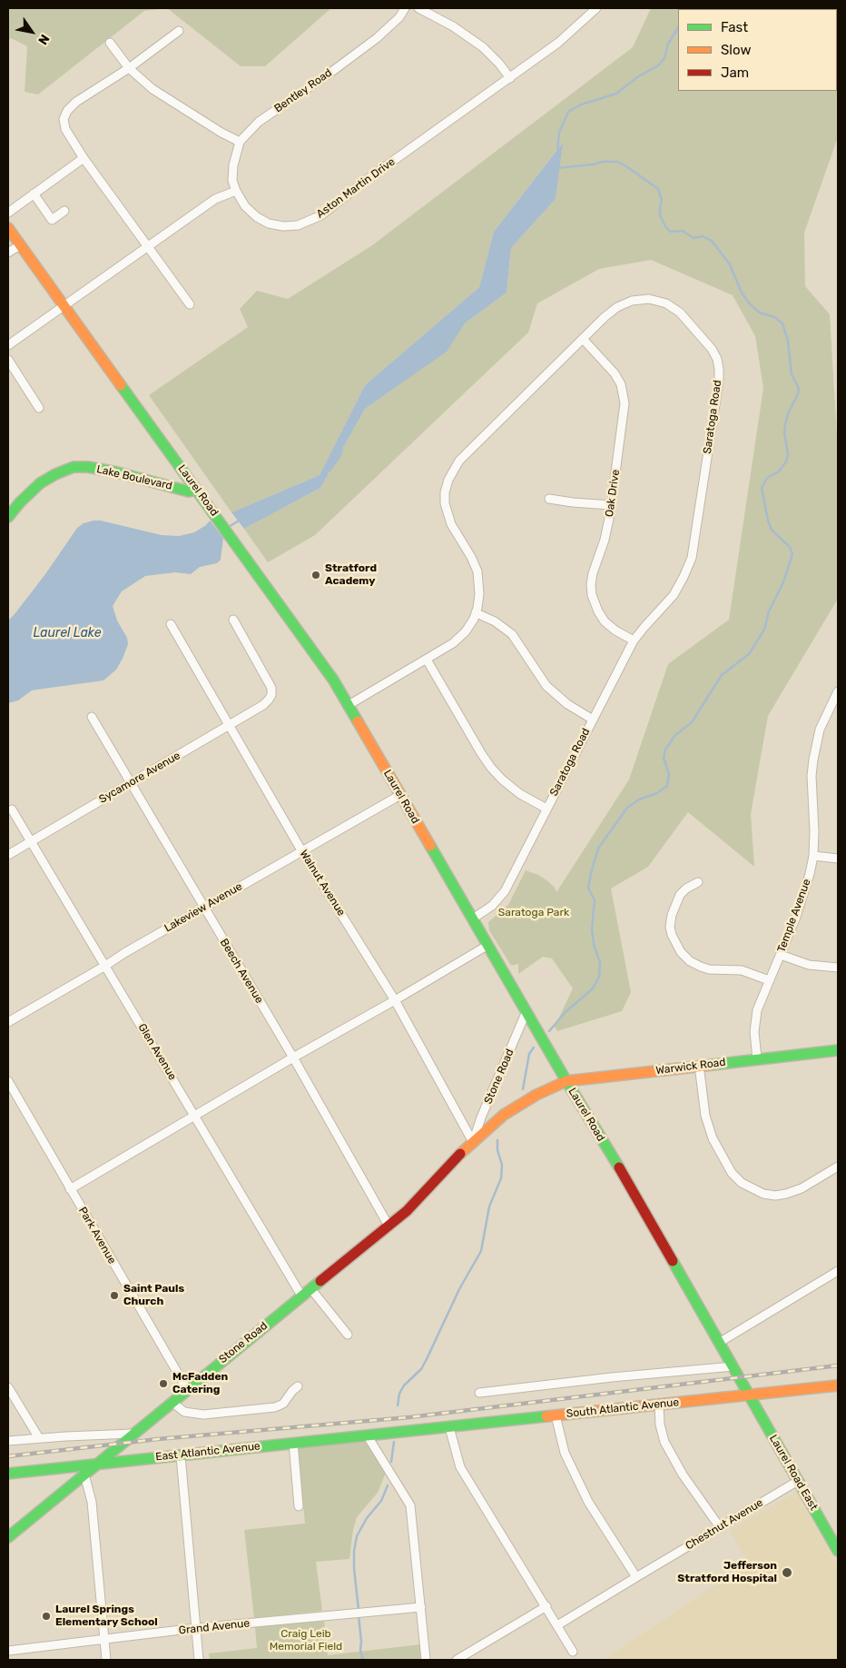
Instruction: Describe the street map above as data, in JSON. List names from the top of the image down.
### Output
{
  "streets": {
    "street": [
      "Bentley Road",
      "Aston Martin Drive",
      "Saratoga Road",
      "Lake Boulevard",
      "Laurel Road",
      "Oak Drive",
      "Sycamore Avenue",
      "Walnut Avenue",
      "Lakeview Avenue",
      "Temple Avenue",
      "Beech Avenue",
      "Glen Avenue",
      "Warwick Road",
      "Stone Road",
      "Park Avenue",
      "South Atlantic Avenue",
      "East Atlantic Avenue",
      "Laurel Road East",
      "Chestnut Avenue",
      "Grand Avenue"
    ]
  },
  "crossings": [
    ["Bentley Road", "Aston Martin Drive"],
    ["Saratoga Road", "Laurel Road"],
    ["Saratoga Road", "Oak Drive"],
    ["Lake Boulevard", "Laurel Road"],
    ["Laurel Road", "Lakeview Avenue"],
    ["Laurel Road", "Warwick Road"],
    ["Laurel Road", "Stone Road"],
    ["Laurel Road", "South Atlantic Avenue"],
    ["Laurel Road", "Laurel Road East"],
    ["Sycamore Avenue", "Walnut Avenue"],
    ["Sycamore Avenue", "Beech Avenue"],
    ["Sycamore Avenue", "Glen Avenue"],
    ["Walnut Avenue", "Lakeview Avenue"],
    ["Walnut Avenue", "Stone Road"],
    ["Lakeview Avenue", "Beech Avenue"],
    ["Lakeview Avenue", "Glen Avenue"],
    ["Temple Avenue", "Warwick Road"],
    ["Beech Avenue", "Stone Road"],
    ["Glen Avenue", "Stone Road"],
    ["Warwick Road", "Stone Road"],
    ["Stone Road", "Park Avenue"],
    ["Stone Road", "East Atlantic Avenue"],
    ["South Atlantic Avenue", "East Atlantic Avenue"],
    ["South Atlantic Avenue", "Laurel Road East"],
    ["Laurel Road East", "Chestnut Avenue"]
  ],
  "water": ["Laurel Lake"],
  "parks": ["Saratoga Park", "Craig Leib Memorial Field"],
  "places": [
    "Stratford Academy",
    "Saint Pauls Church",
    "McFadden Catering",
    "Jefferson Stratford Hospital",
    "Laurel Springs Elementary School"
  ],
  "legend": ["Fast", "Slow", "Jam"],
  "north": "bottom right"
}
